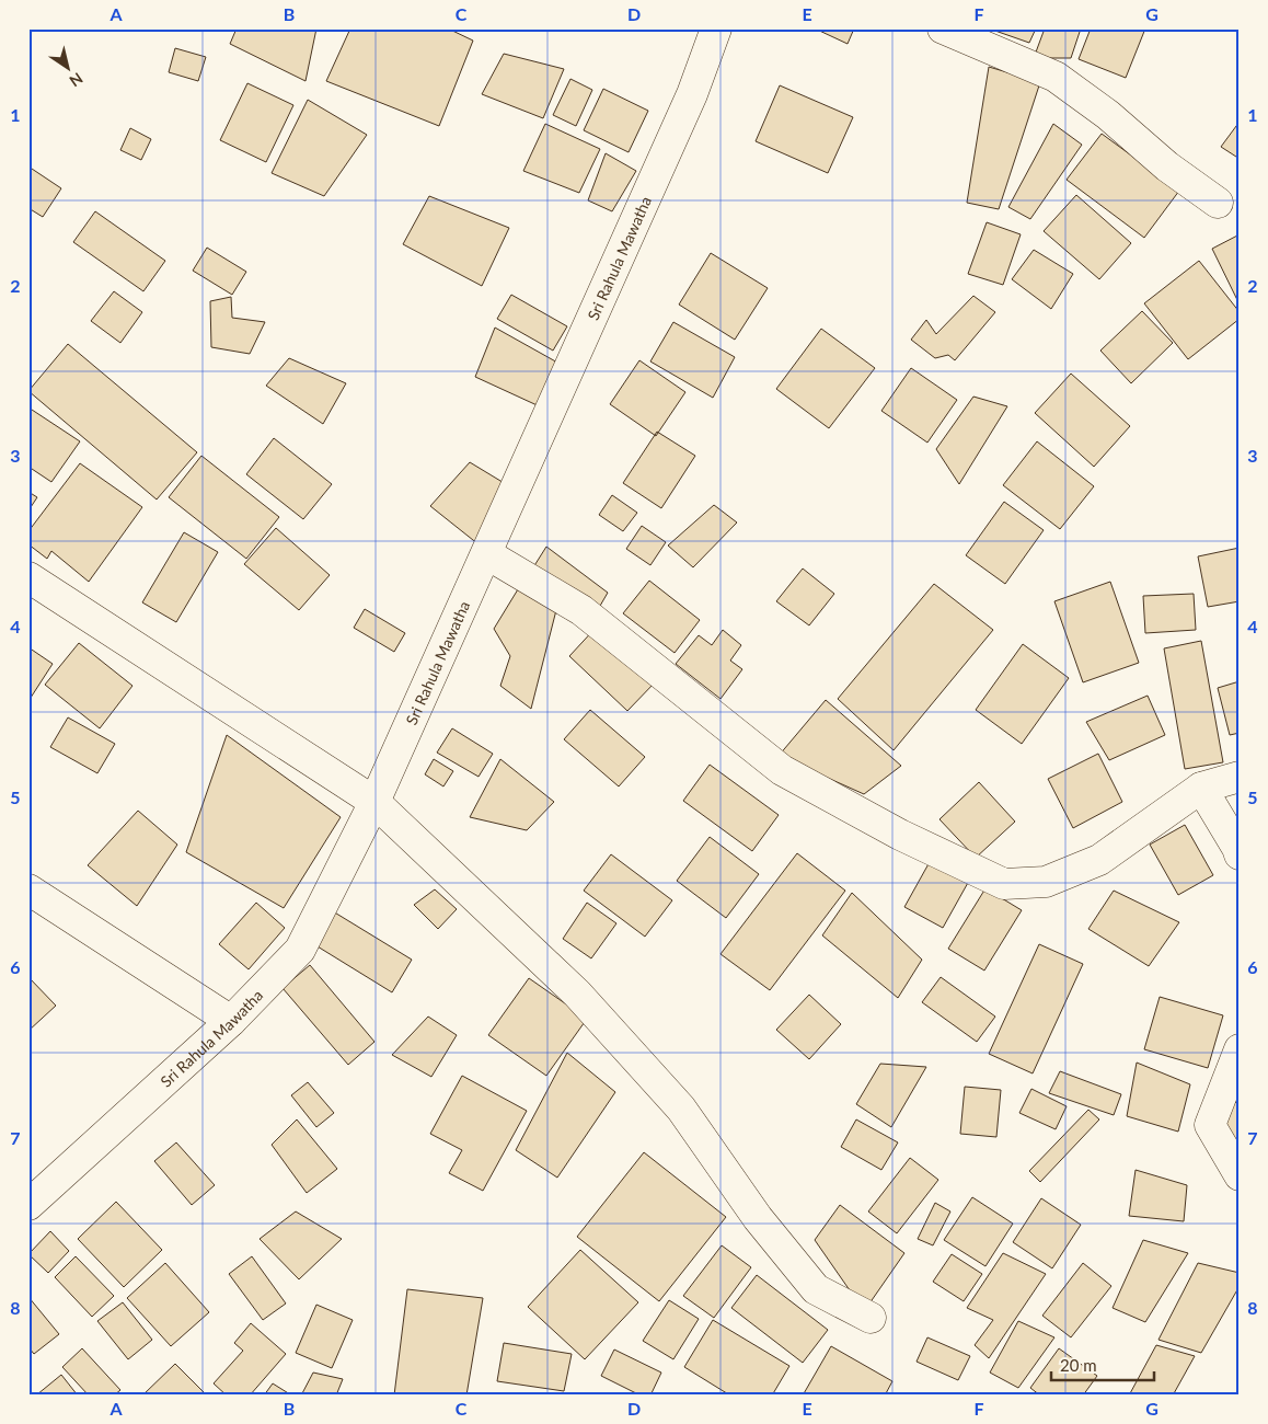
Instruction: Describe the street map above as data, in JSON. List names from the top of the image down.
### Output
{
  "streets": {
    "street": ["Sri Rahula Mawatha"]
  },
  "scale_bar": "20 m",
  "north": "bottom right",
  "grid": {
    "columns": [
      "A",
      "B",
      "C",
      "D",
      "E",
      "F",
      "G"
    ],
    "rows": [
      "1",
      "2",
      "3",
      "4",
      "5",
      "6",
      "7",
      "8"
    ]
  }
}
